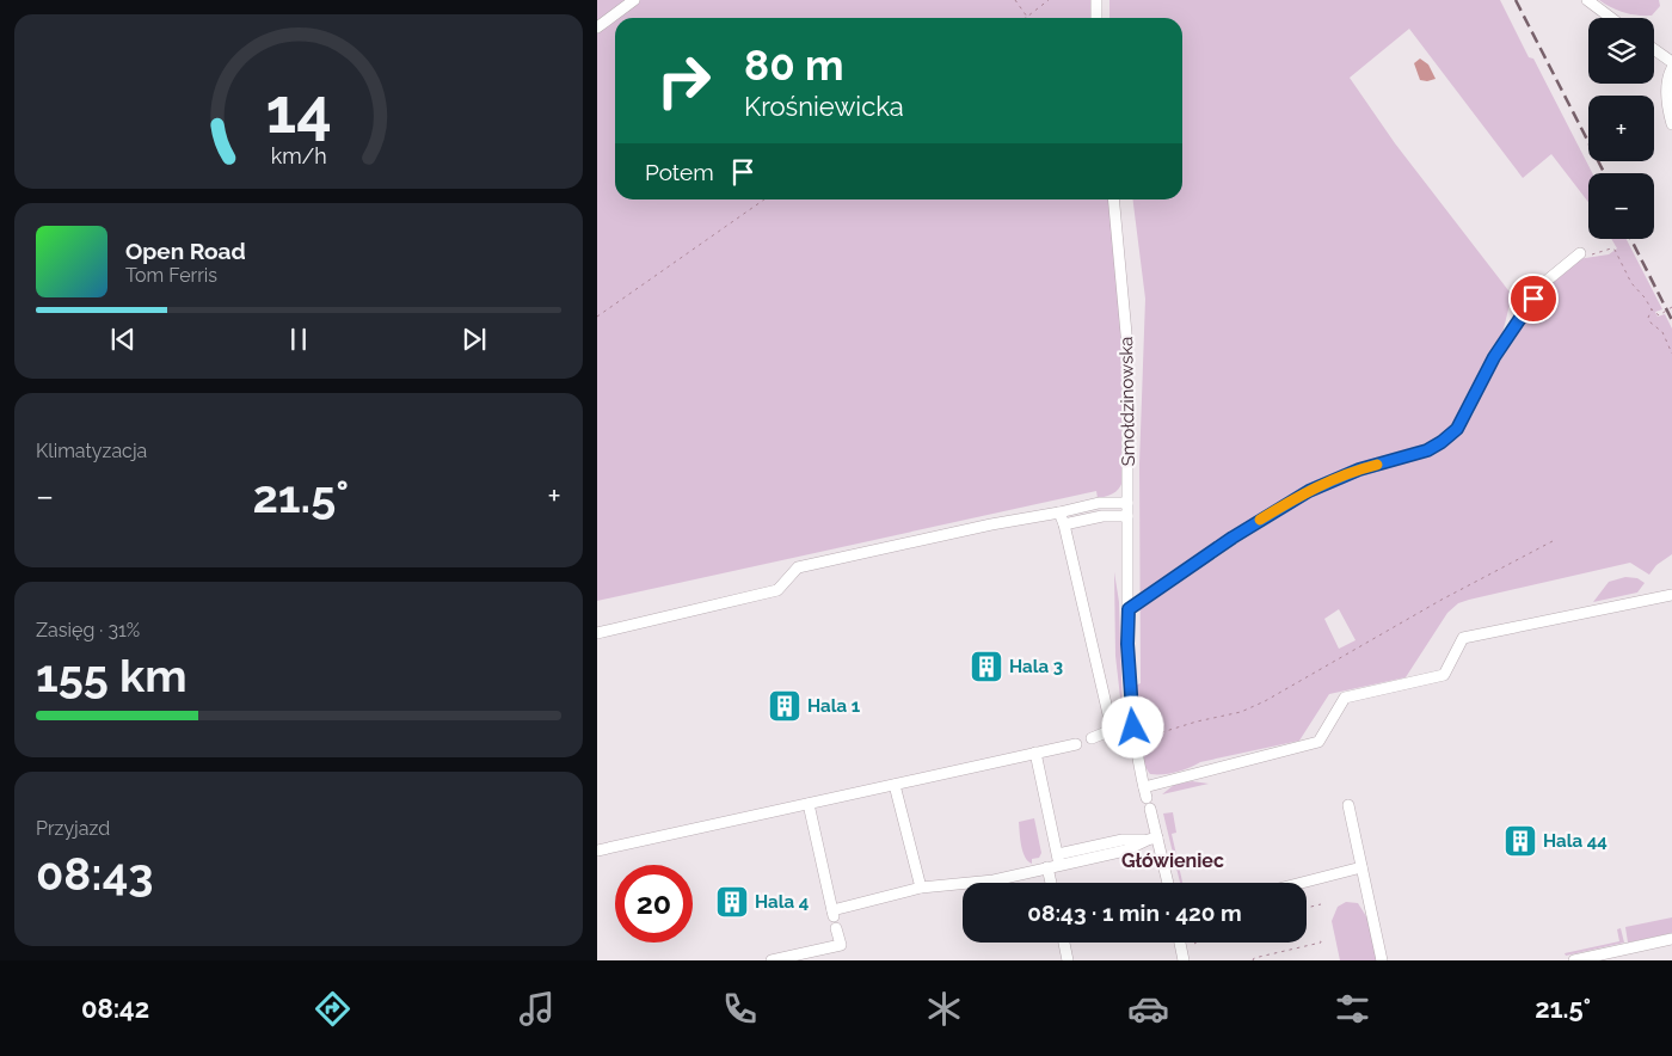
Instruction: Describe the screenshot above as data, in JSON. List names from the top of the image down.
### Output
{
  "streets": {
    "street": ["Smołdzinowska"]
  },
  "districts": ["Główieniec"],
  "places": {
    "building": [
      "Hala 3",
      "Hala 1",
      "Hala 44",
      "Hala 4"
    ]
  },
  "page": {
    "map_buttons": ["+", "−"],
    "turn": ["80 m", "Krośniewicka"],
    "then": "Potem",
    "song": ["Open Road", "Tom Ferris"],
    "tile": [
      "Klimatyzacja",
      ["Zasięg · 31%", "155 km"],
      ["Przyjazd", "08:43"]
    ],
    "heat": ["−", "21.5°", "+"],
    "limit": "20",
    "trip": "08:43 · 1 min · 420 m",
    "tabs": ["08:42", "21.5°"],
    "gauge": ["14", "km/h"]
  }
}
